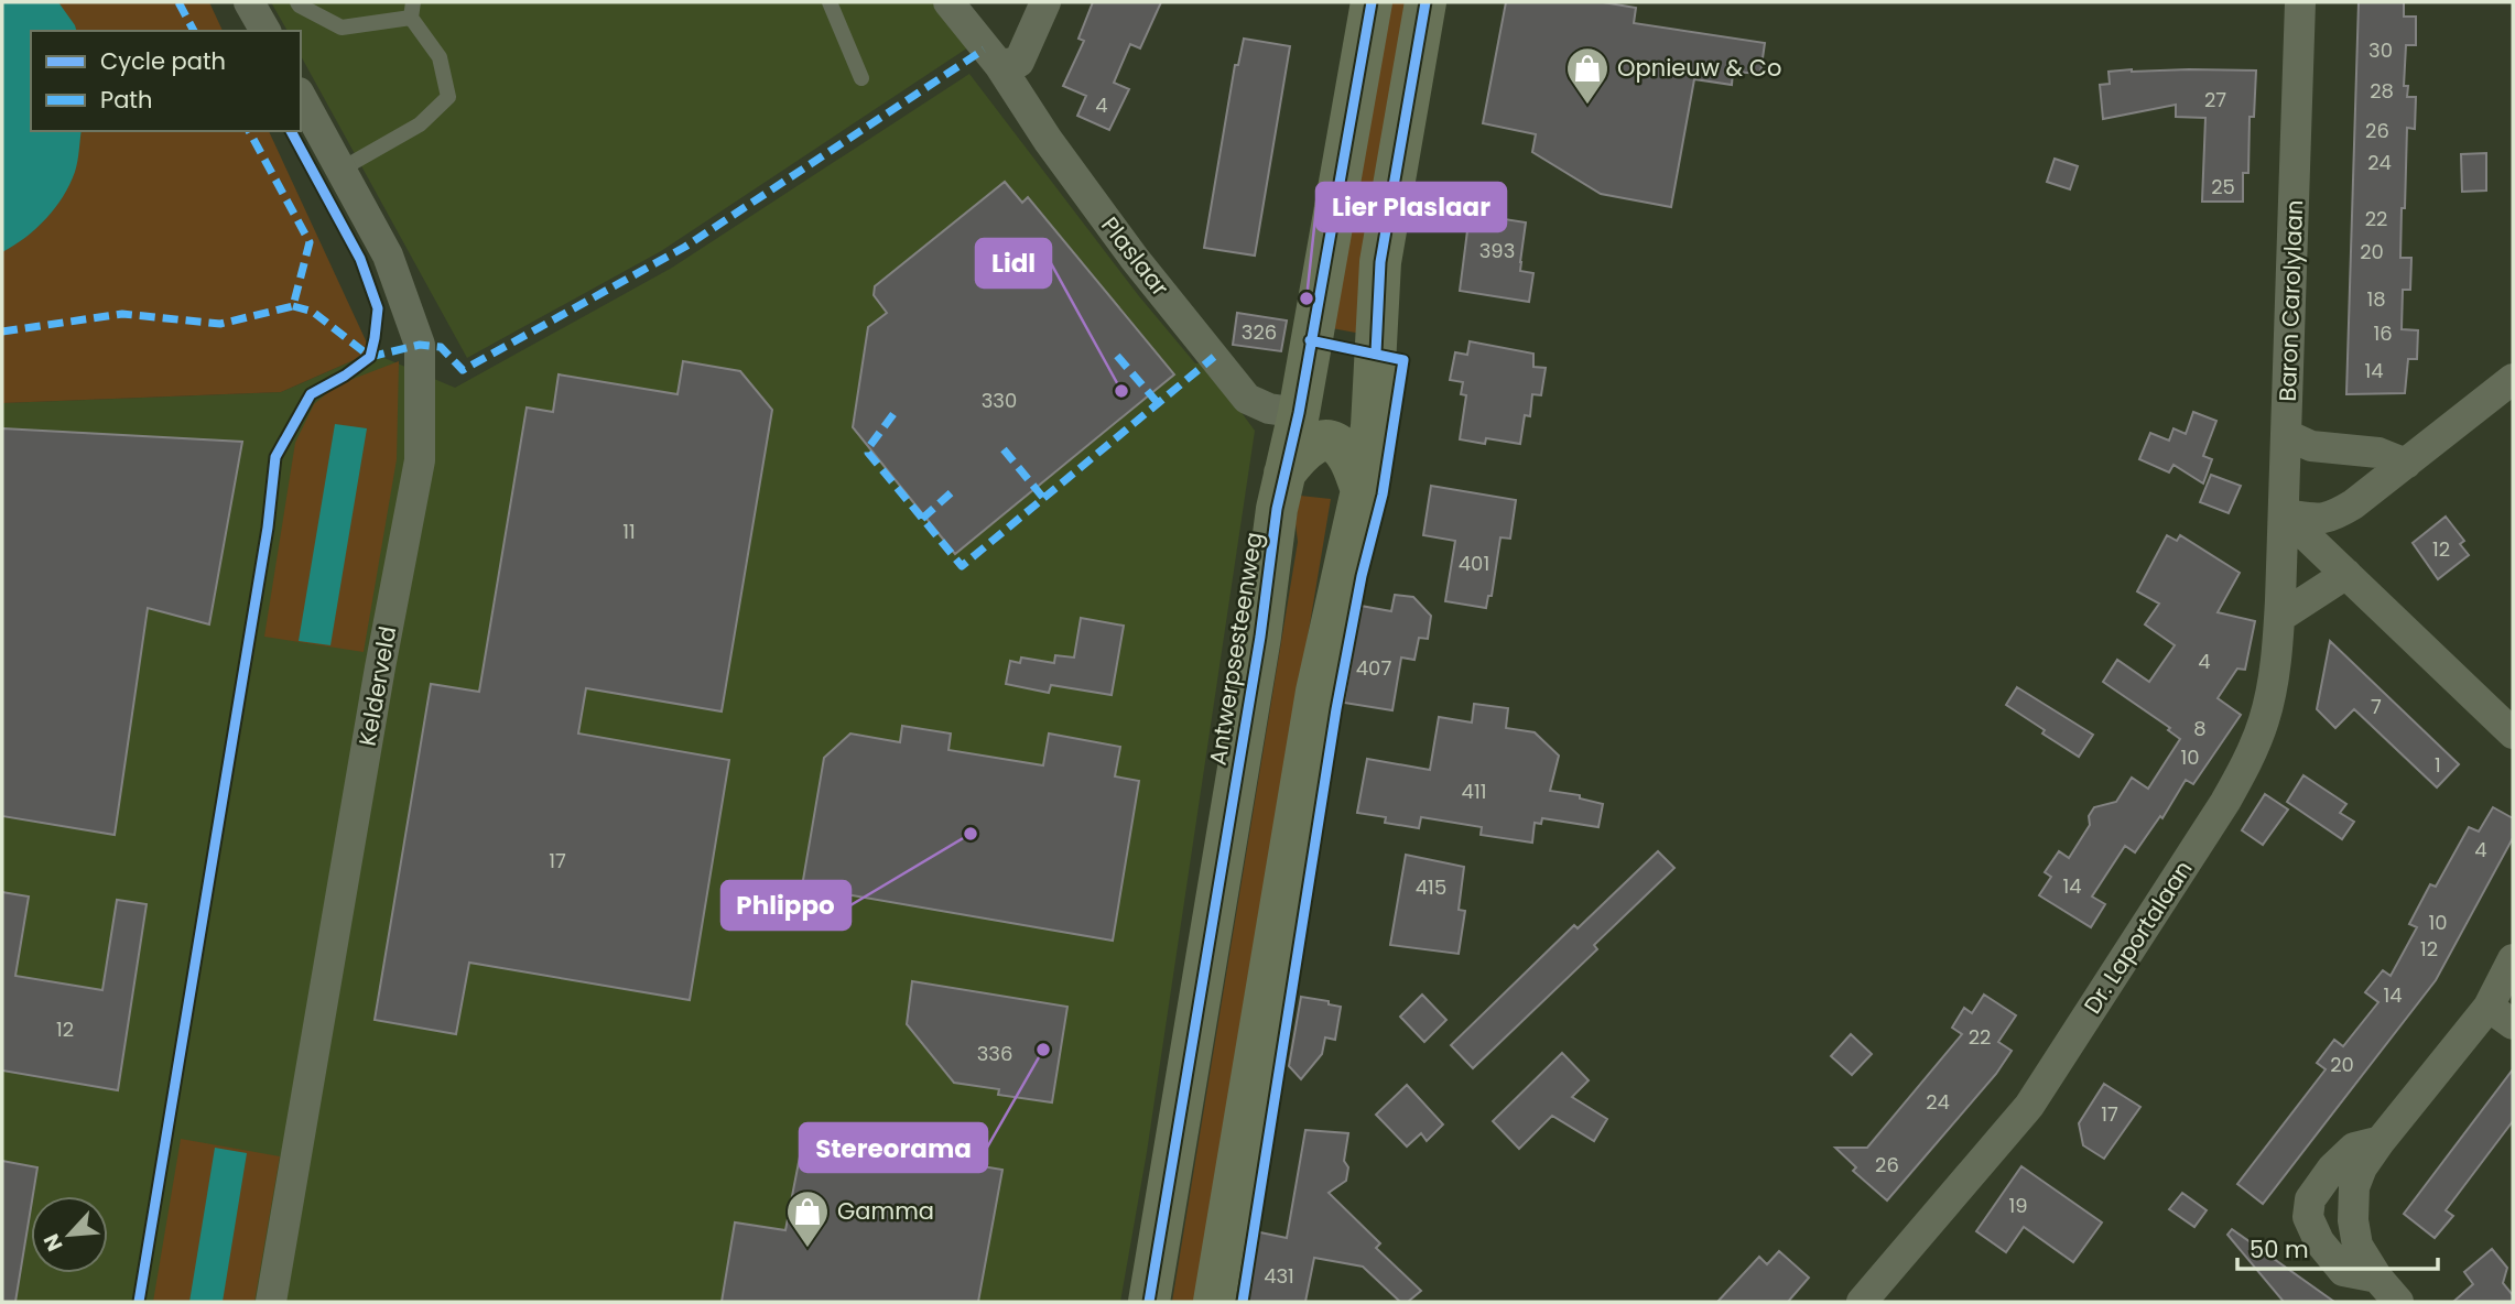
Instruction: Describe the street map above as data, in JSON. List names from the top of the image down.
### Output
{
  "streets": {
    "main road": ["Antwerpsesteenweg"],
    "street": [
      "Plaslaar",
      "Baron Carolylaan",
      "Kelderveld",
      "Dr. Laportalaan"
    ]
  },
  "crossings": [
    ["Plaslaar", "Antwerpsesteenweg"],
    ["Baron Carolylaan", "Dr. Laportalaan"]
  ],
  "places": {
    "shop": ["Opnieuw & Co", "Gamma"],
    "other": [
      "Lier Plaslaar",
      "Lidl",
      "Phlippo",
      "Stereorama"
    ]
  },
  "house_numbers": [
    "30",
    "28",
    "27",
    "4",
    "26",
    "24",
    "25",
    "22",
    "393",
    "20",
    "18",
    "326",
    "16",
    "14",
    "330",
    "11",
    "12",
    "401",
    "4",
    "407",
    "7",
    "8",
    "10",
    "1",
    "411",
    "4",
    "17",
    "14",
    "415",
    "10",
    "12",
    "14",
    "12",
    "22",
    "336",
    "20",
    "24",
    "17",
    "26",
    "19",
    "431"
  ],
  "legend": ["Cycle path", "Path"],
  "scale_bar": "50 m",
  "north": "bottom left"
}
